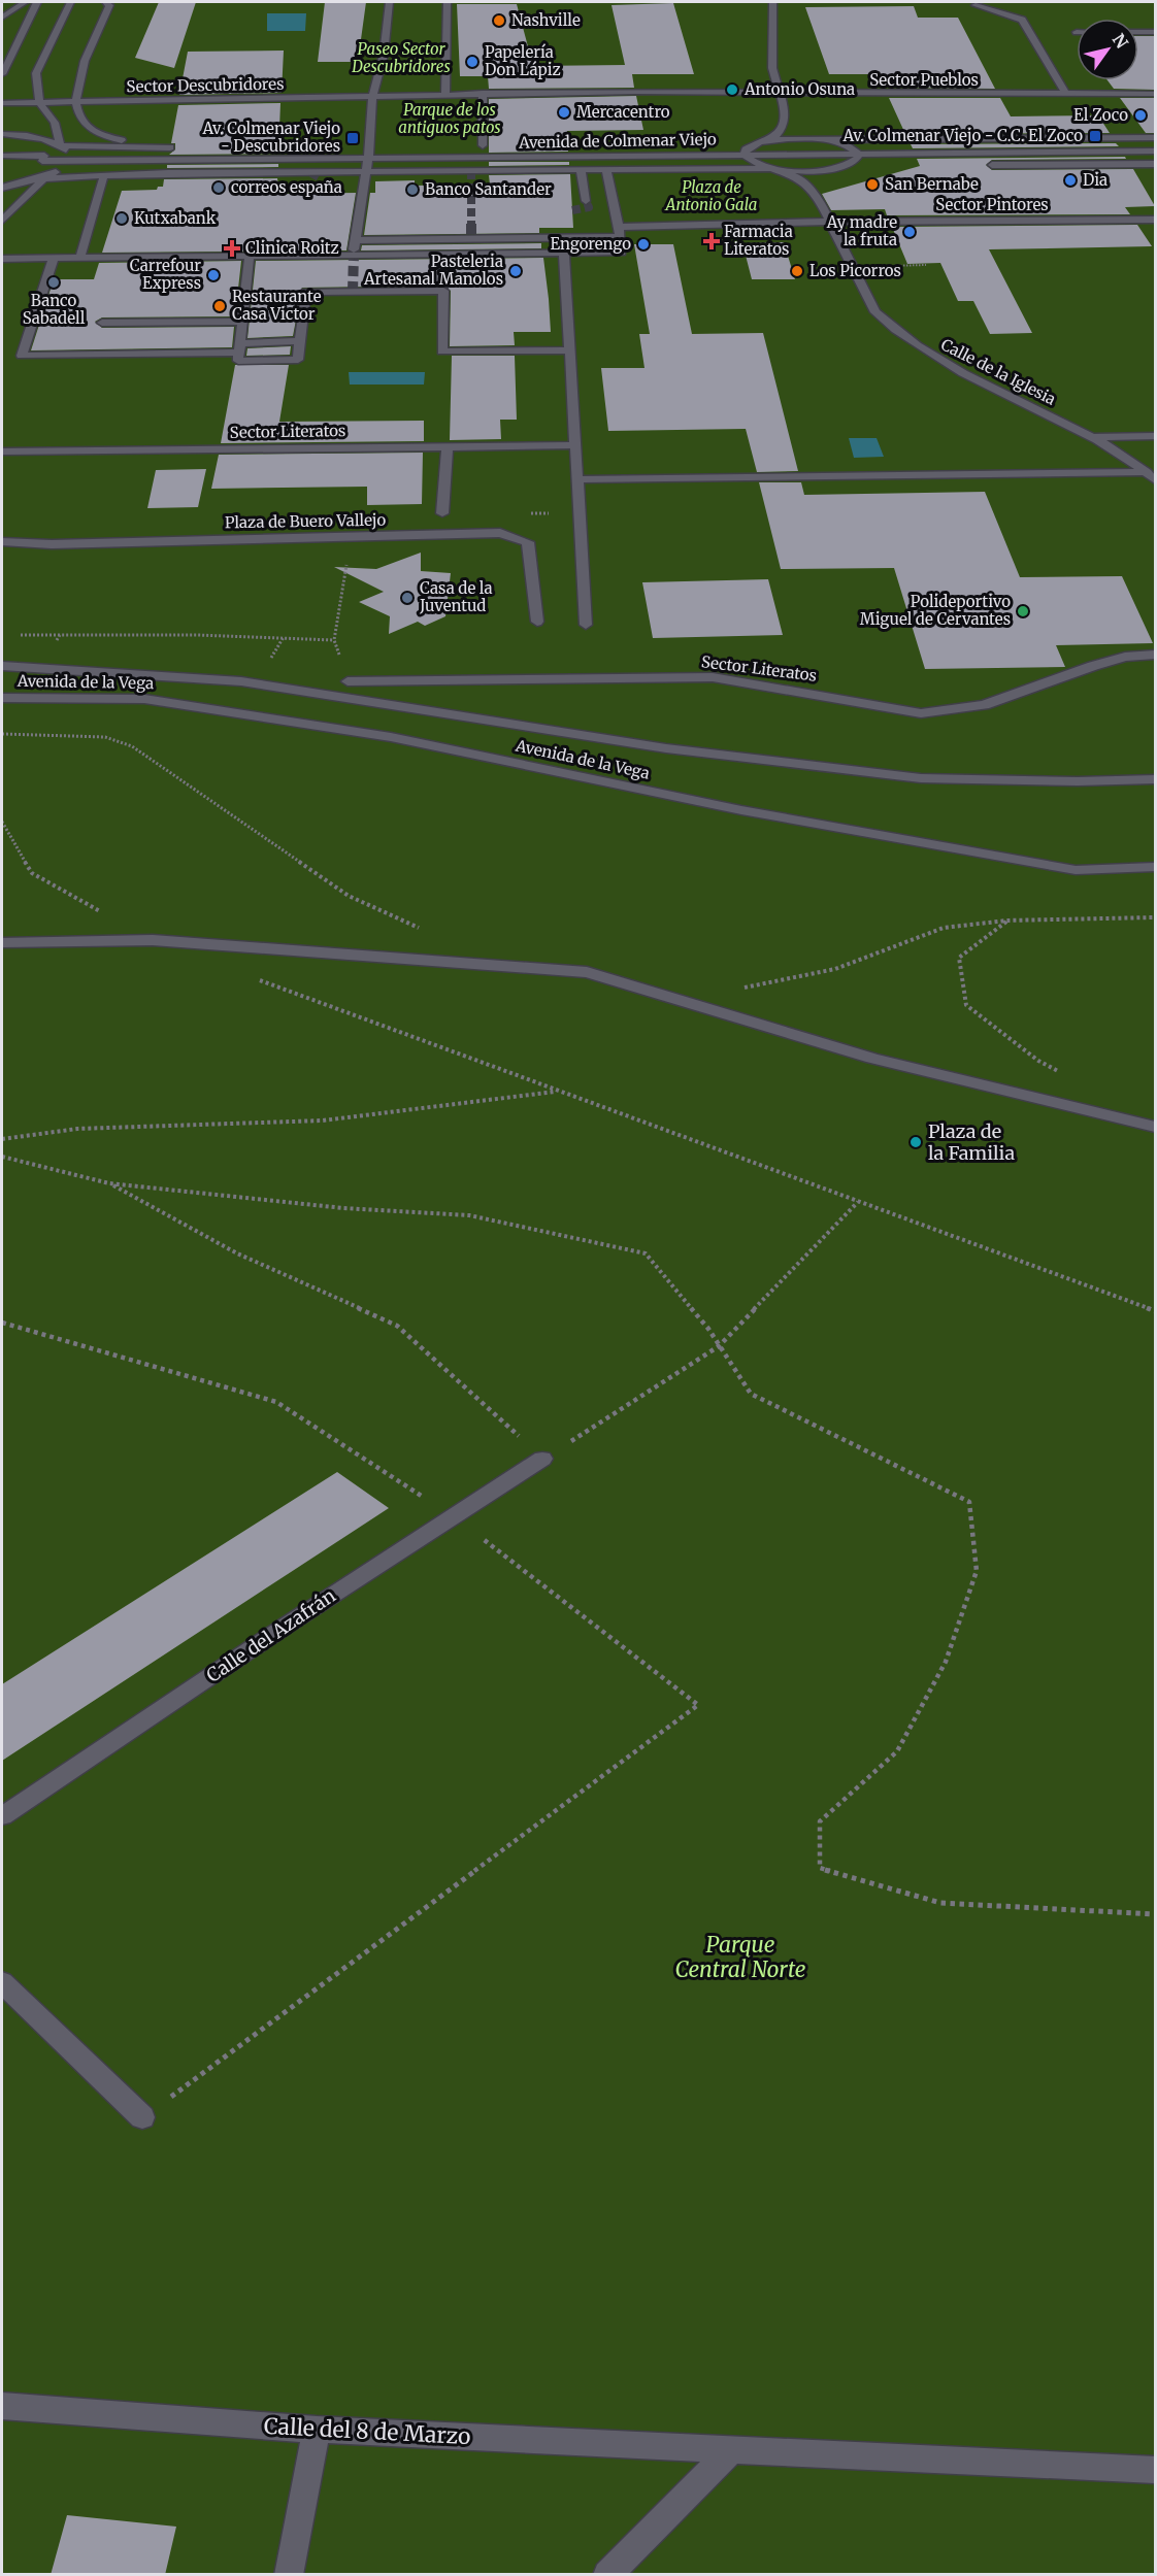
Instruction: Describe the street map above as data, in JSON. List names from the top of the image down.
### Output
{
  "streets": {
    "street": [
      "Sector Pueblos",
      "Sector Descubridores",
      "Avenida de Colmenar Viejo",
      "Sector Pintores",
      "Calle de la Iglesia",
      "Sector Literatos",
      "Plaza de Buero Vallejo",
      "Avenida de la Vega",
      "Calle del Azafrán",
      "Calle del 8 de Marzo"
    ]
  },
  "crossings": [
    ["Sector Pueblos", "Sector Descubridores"],
    ["Avenida de Colmenar Viejo", "Calle de la Iglesia"],
    ["Sector Pintores", "Calle de la Iglesia"]
  ],
  "parks": [
    "Paseo Sector Descubridores",
    "Parque de los antiguos patos",
    "Plaza de Antonio Gala",
    "Parque Central Norte"
  ],
  "places": {
    "other": [
      "Nashville",
      "Papelería Don Lápiz",
      "Antonio Osuna",
      "Mercacentro",
      "El Zoco",
      "Dia",
      "San Bernabe",
      "correos españa",
      "Banco Santander",
      "Kutxabank",
      "Ay madre la fruta",
      "Engorengo",
      "Pasteleria Artesanal Manolos",
      "Los Picorros",
      "Carrefour Express",
      "Banco Sabadell",
      "Restaurante Casa Victor",
      "Casa de la Juventud",
      "Polideportivo Miguel de Cervantes",
      "Plaza de la Familia"
    ],
    "transit": ["Av. Colmenar Viejo - C.C. El Zoco", "Av. Colmenar Viejo - Descubridores"],
    "health": ["Farmacia Literatos", "Clinica Roitz"]
  },
  "north": "top right"
}
